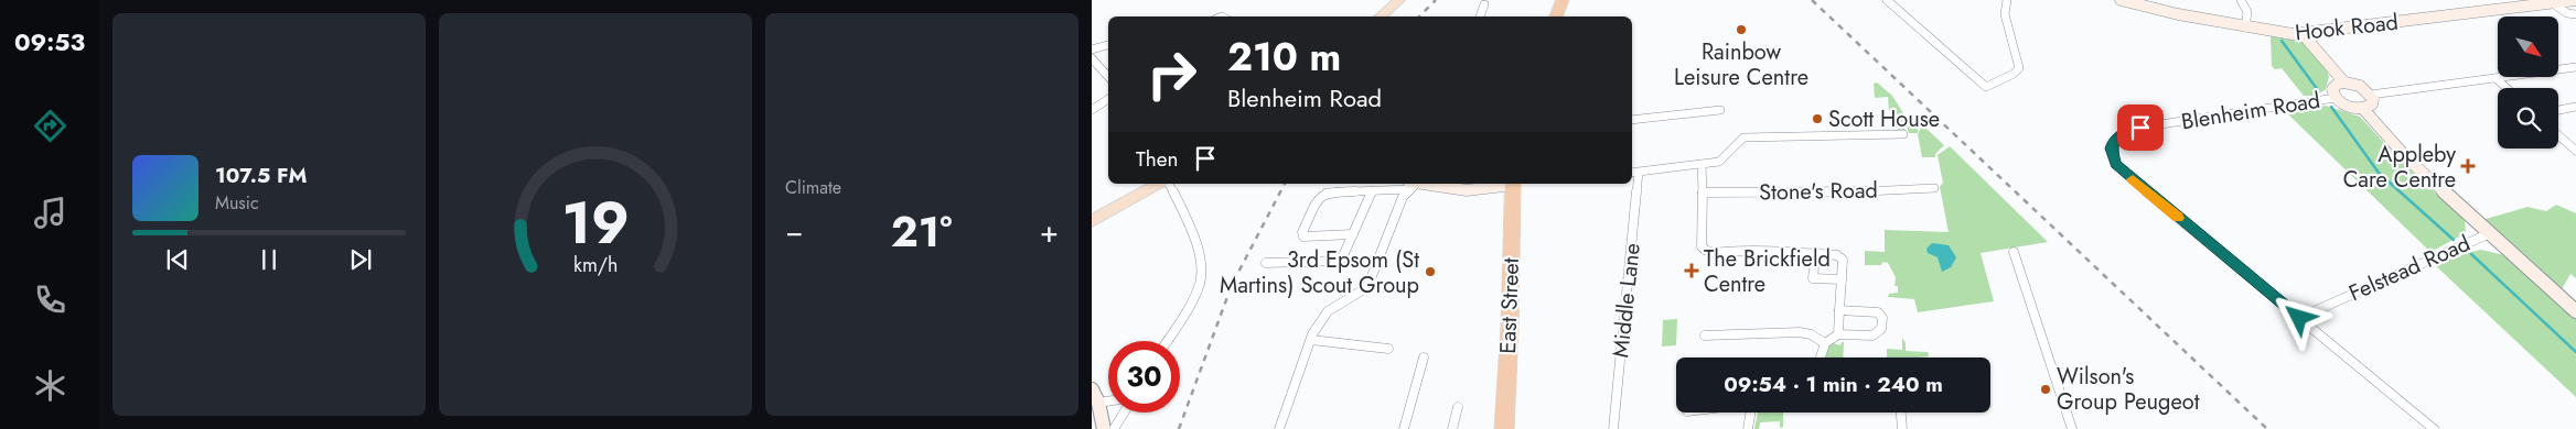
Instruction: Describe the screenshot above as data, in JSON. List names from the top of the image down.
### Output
{
  "streets": {
    "highway": ["East Street"],
    "main road": ["Hook Road"],
    "street": [
      "Blenheim Road",
      "Stone's Road",
      "Felstead Road",
      "Middle Lane"
    ]
  },
  "crossings": [
    ["Blenheim Road", "Felstead Road"]
  ],
  "places": {
    "other": [
      "Rainbow Leisure Centre",
      "Scott House",
      "3rd Epsom (St Martins) Scout Group",
      "Wilson's Group Peugeot"
    ],
    "health": ["Appleby Care Centre", "The Brickfield Centre"]
  },
  "north": "bottom right",
  "page": {
    "tabs": "09:53",
    "tile": "Climate",
    "turn": ["210 m", "Blenheim Road"],
    "then": "Then",
    "song": ["107.5 FM", "Music"],
    "heat": ["−", "21°", "+"],
    "limit": "30",
    "trip": "09:54 · 1 min · 240 m",
    "gauge": ["19", "km/h"]
  }
}
